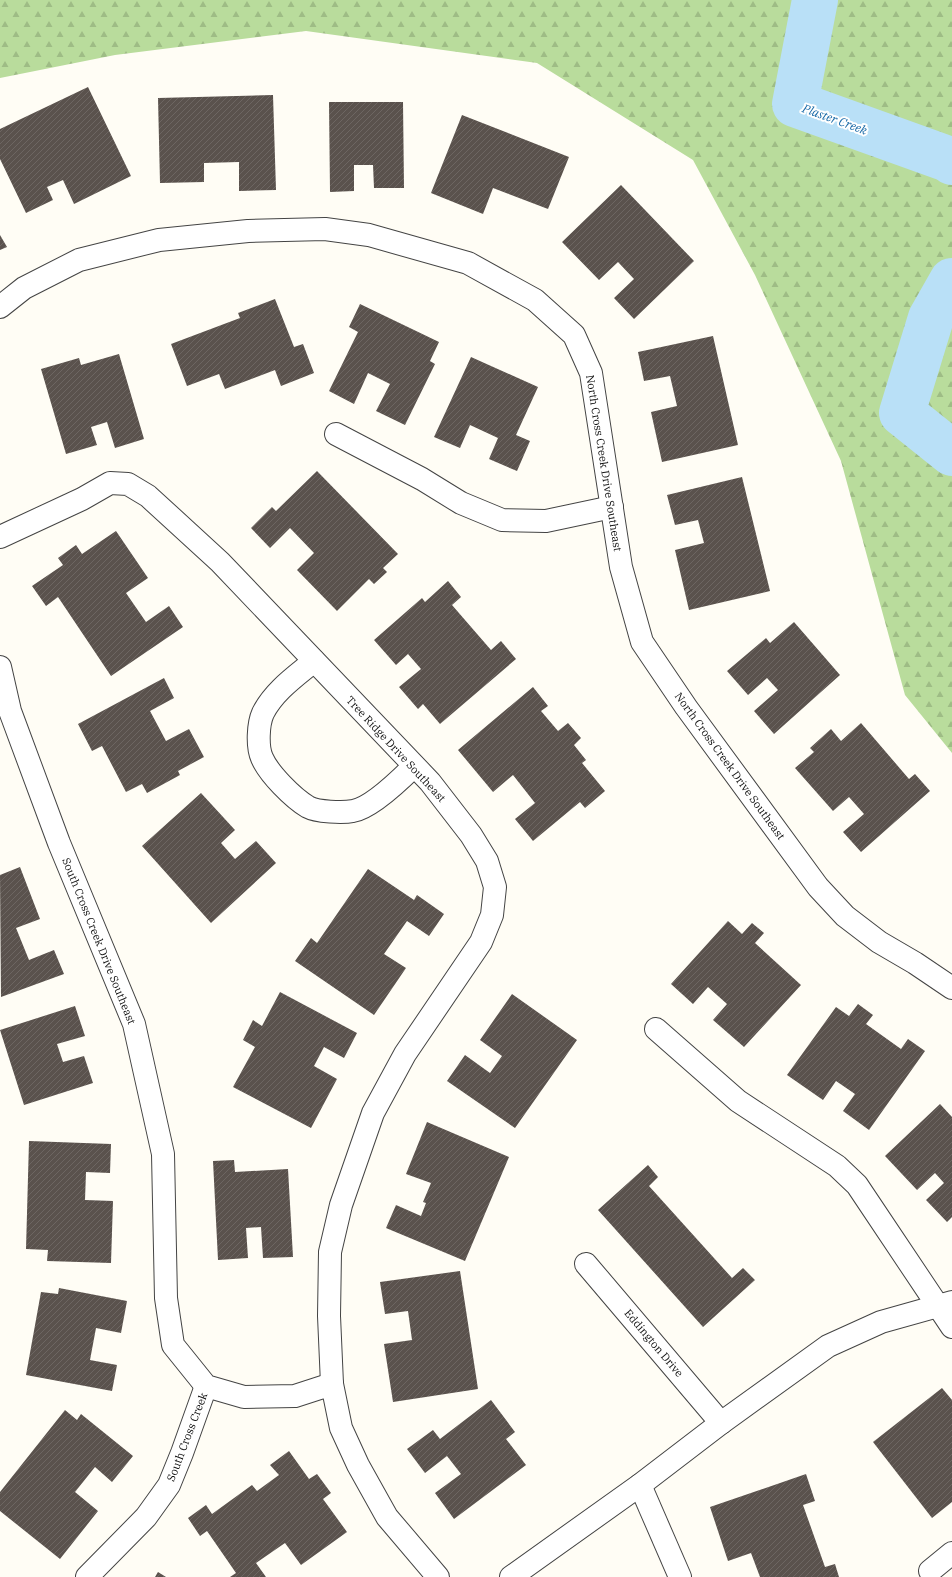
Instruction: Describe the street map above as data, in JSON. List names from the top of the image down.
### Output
{
  "streets": {
    "street": [
      "North Cross Creek Drive Southeast",
      "Tree Ridge Drive Southeast",
      "South Cross Creek Drive Southeast",
      "Eddington Drive",
      "South Cross Creek"
    ]
  },
  "crossings": [
    ["South Cross Creek Drive Southeast", "South Cross Creek"]
  ],
  "water": ["Plaster Creek"]
}
